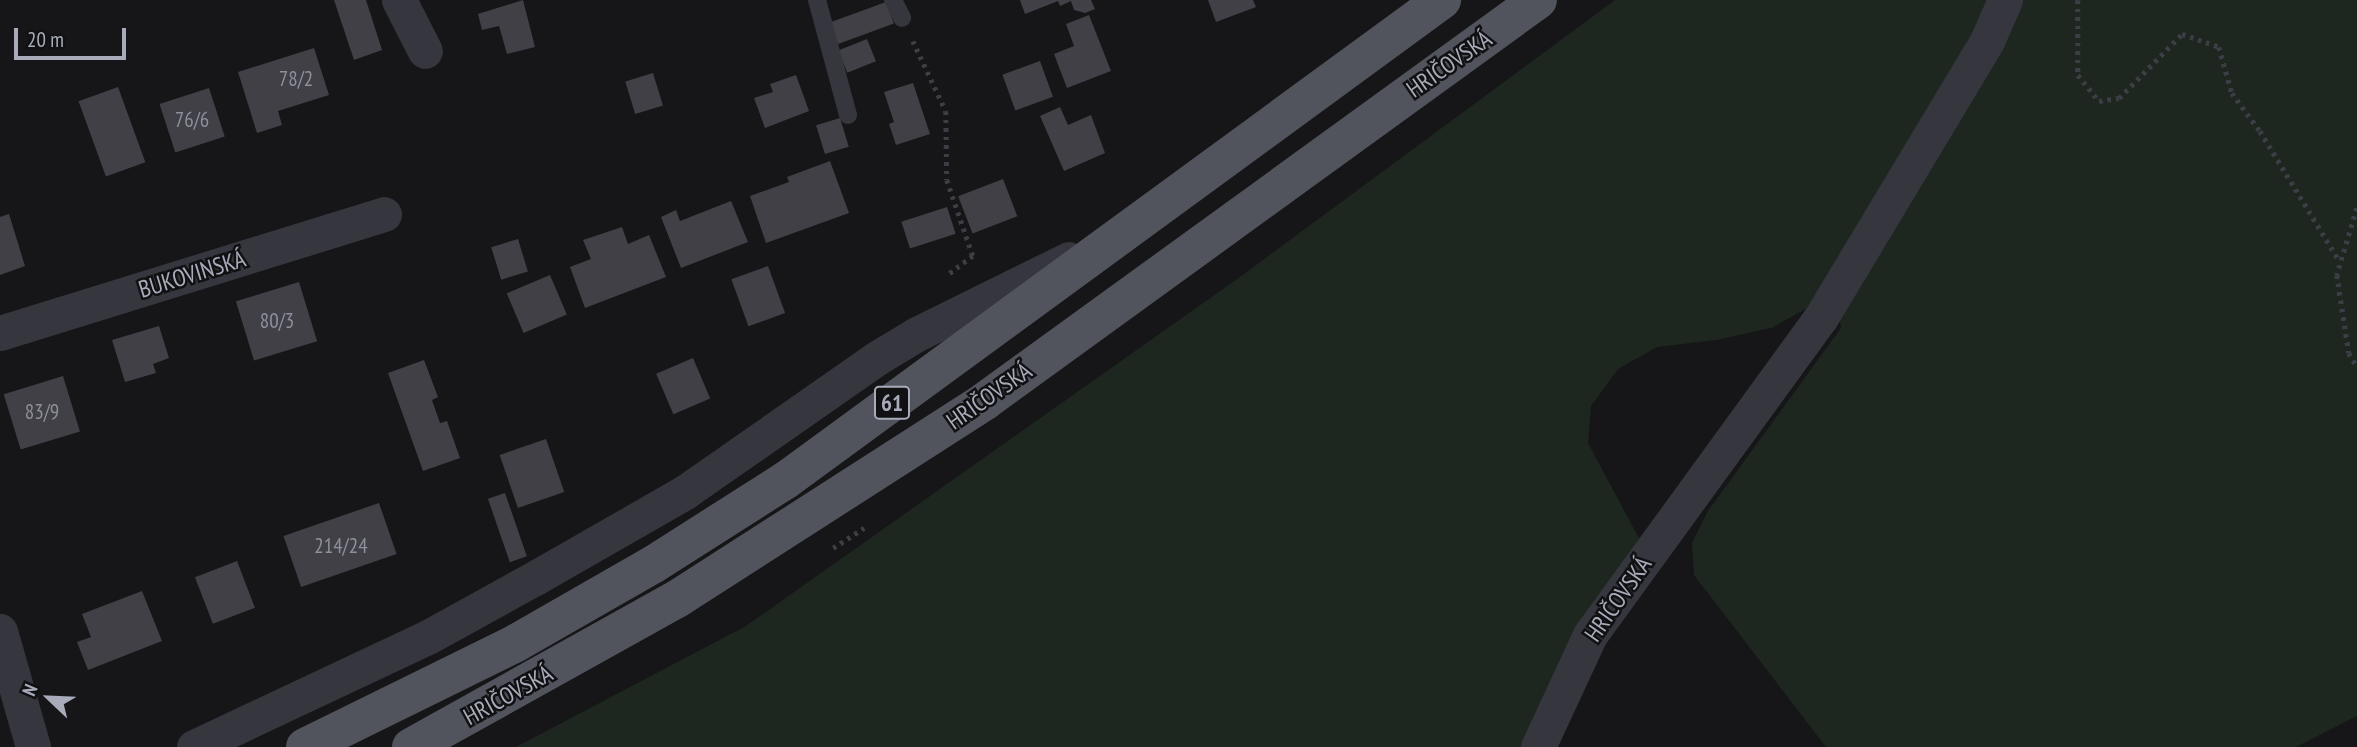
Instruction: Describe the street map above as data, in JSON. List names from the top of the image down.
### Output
{
  "streets": {
    "main road": ["HRIČOVSKÁ", "61"],
    "street": ["BUKOVINSKÁ"]
  },
  "house_numbers": [
    "78/2",
    "76/6",
    "80/3",
    "83/9",
    "214/24"
  ],
  "scale_bar": "20 m",
  "north": "top left"
}
